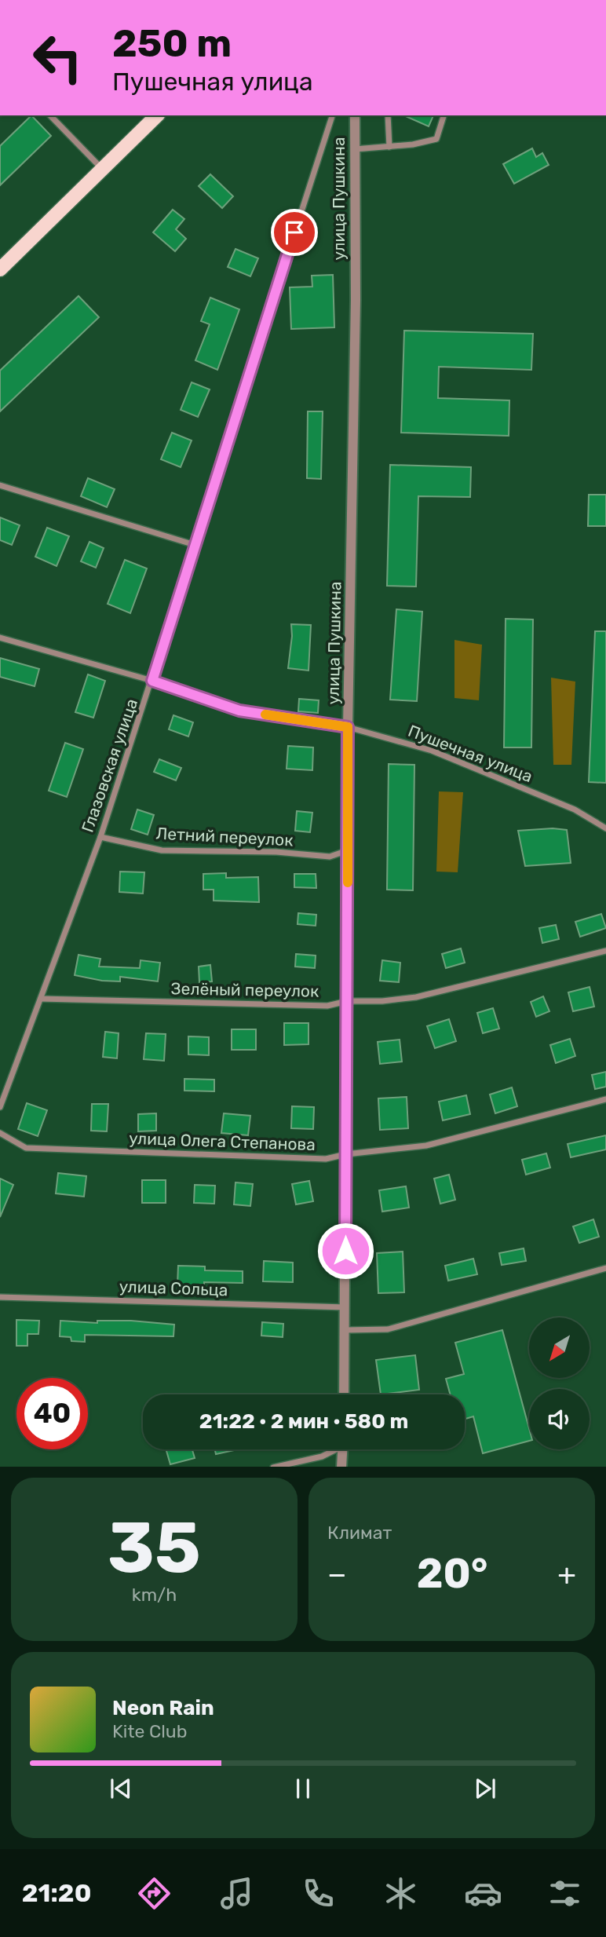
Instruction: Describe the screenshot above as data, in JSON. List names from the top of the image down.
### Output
{
  "streets": {
    "street": [
      "улица Пушкина",
      "Пушечная улица",
      "Глазовская улица",
      "Летний переулок",
      "Зелёный переулок",
      "улица Олега Степанова",
      "улица Сольца"
    ]
  },
  "crossings": [
    ["улица Пушкина", "Пушечная улица"],
    ["улица Пушкина", "Летний переулок"],
    ["улица Пушкина", "Зелёный переулок"],
    ["улица Пушкина", "улица Олега Степанова"],
    ["улица Пушкина", "улица Сольца"],
    ["Пушечная улица", "Глазовская улица"],
    ["Глазовская улица", "Летний переулок"],
    ["Глазовская улица", "Зелёный переулок"]
  ],
  "north": "bottom left",
  "page": {
    "turn": ["250 m", "Пушечная улица"],
    "limit": "40",
    "trip": "21:22 · 2 мин · 580 m",
    "tile": [
      ["35", "km/h"],
      "Климат"
    ],
    "heat": ["−", "20°", "+"],
    "song": ["Neon Rain", "Kite Club"],
    "tabs": "21:20"
  }
}
